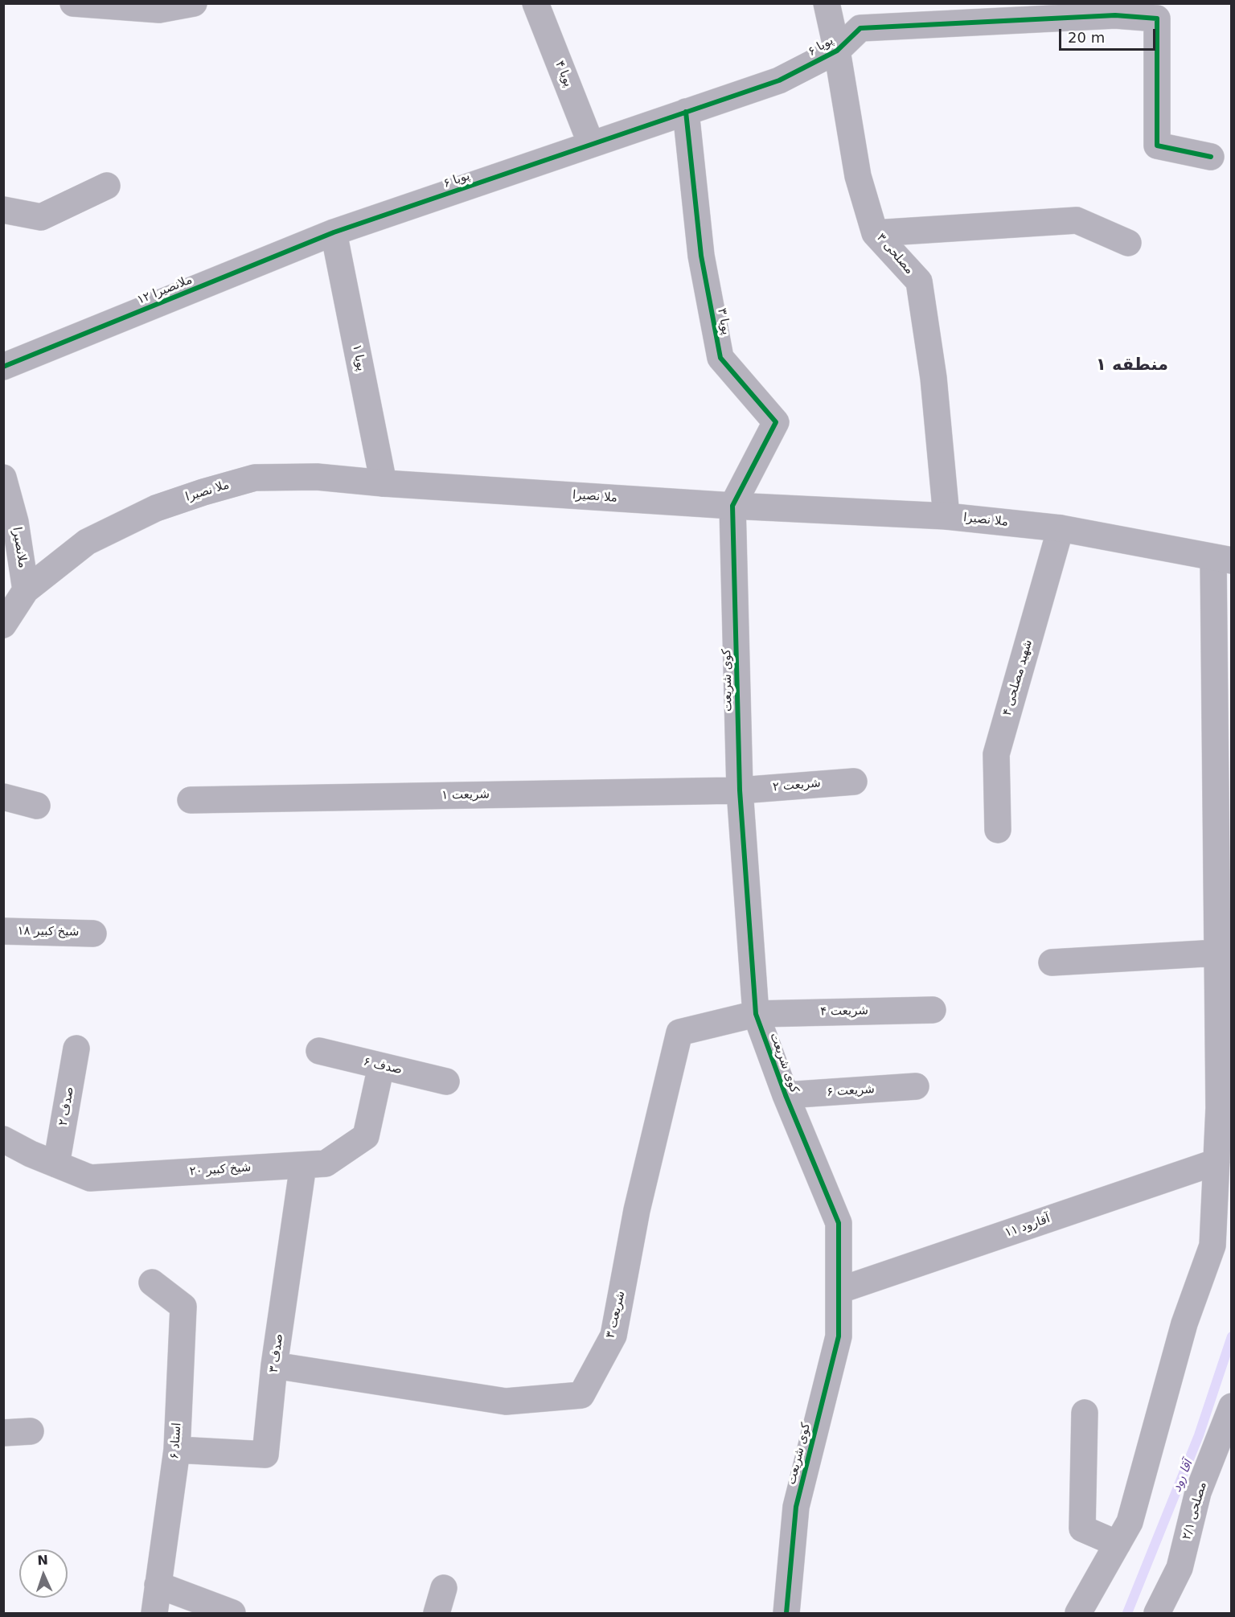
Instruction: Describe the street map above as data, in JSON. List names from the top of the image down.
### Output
{
  "streets": {
    "street": [
      "پویا ۶",
      "پویا ۴",
      "مصلحی ۳",
      "ملانصیرا ۱۲",
      "پویا ۳",
      "پویا ۱",
      "ملا نصیرا",
      "ملانصیرا",
      "شهید مصلحی ۴",
      "کوی شریعت",
      "شریعت ۲",
      "شریعت ۱",
      "شیخ کبیر ۱۸",
      "شریعت ۴",
      "صدف ۶",
      "شریعت ۶",
      "صدف ۲",
      "شیخ کبیر ۲۰",
      "آقارود ۱۱",
      "شریعت ۳",
      "صدف ۳",
      "استاد ۶",
      "مصلحی ۲/۱"
    ]
  },
  "crossings": [
    ["پویا ۶", "پویا ۴"],
    ["پویا ۶", "مصلحی ۳"],
    ["پویا ۶", "ملانصیرا ۱۲"],
    ["پویا ۶", "پویا ۳"],
    ["پویا ۶", "پویا ۱"],
    ["مصلحی ۳", "ملا نصیرا"],
    ["ملانصیرا ۱۲", "پویا ۱"],
    ["پویا ۳", "ملا نصیرا"],
    ["پویا ۳", "کوی شریعت"],
    ["پویا ۱", "ملا نصیرا"],
    ["ملا نصیرا", "ملانصیرا"],
    ["ملا نصیرا", "شهید مصلحی ۴"],
    ["ملا نصیرا", "کوی شریعت"],
    ["کوی شریعت", "شریعت ۲"],
    ["کوی شریعت", "شریعت ۱"],
    ["کوی شریعت", "شریعت ۴"],
    ["کوی شریعت", "شریعت ۶"],
    ["کوی شریعت", "آقارود ۱۱"],
    ["کوی شریعت", "شریعت ۳"],
    ["شریعت ۲", "شریعت ۱"],
    ["شریعت ۴", "شریعت ۳"],
    ["صدف ۶", "شیخ کبیر ۲۰"],
    ["صدف ۲", "شیخ کبیر ۲۰"],
    ["شیخ کبیر ۲۰", "صدف ۳"],
    ["شریعت ۳", "صدف ۳"],
    ["صدف ۳", "استاد ۶"]
  ],
  "districts": ["منطقه ۱"],
  "water": ["آقا رود"],
  "scale_bar": "20 m",
  "north": "top"
}
